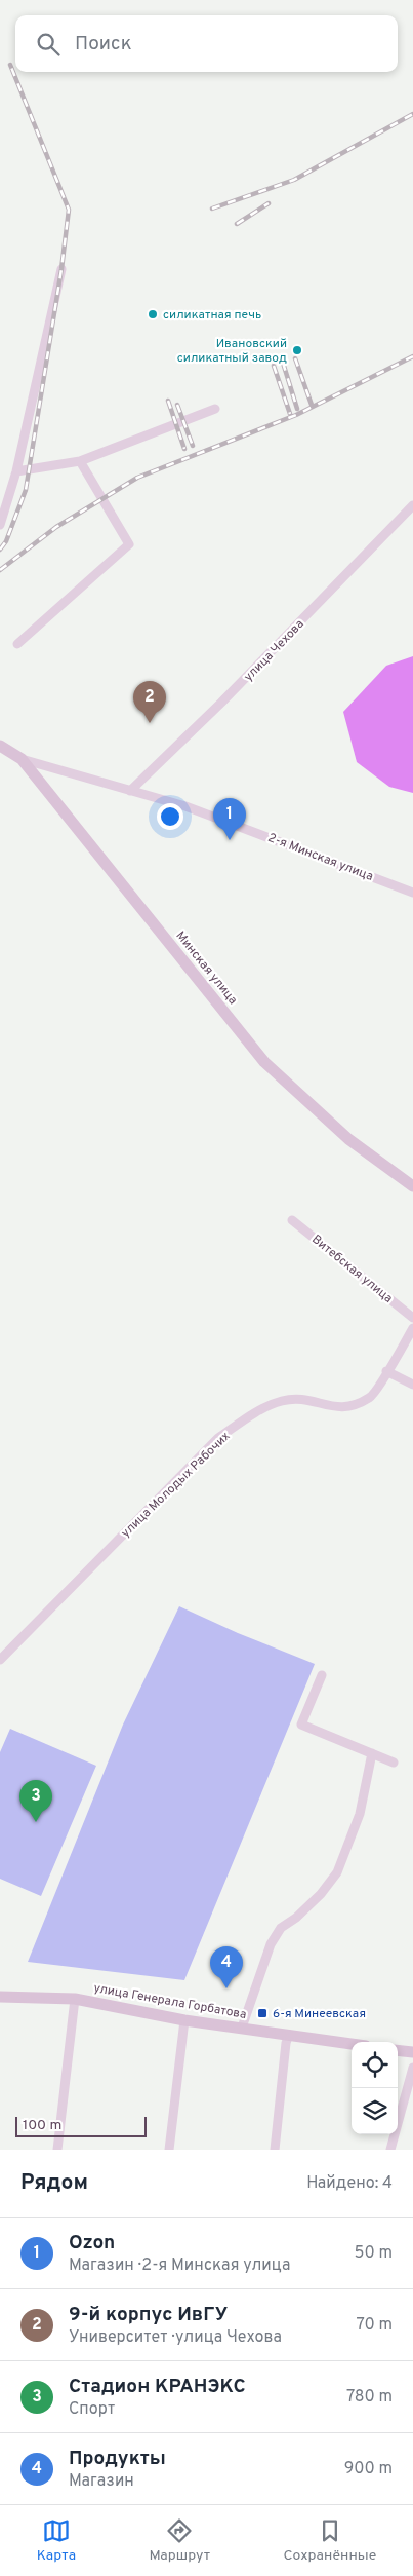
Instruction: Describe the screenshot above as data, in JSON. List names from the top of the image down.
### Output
{
  "streets": {
    "main road": ["Минская улица", "улица Генерала Горбатова"],
    "street": [
      "улица Чехова",
      "2-я Минская улица",
      "Витебская улица",
      "улица Молодых Рабочих"
    ]
  },
  "crossings": [
    ["улица Чехова", "2-я Минская улица"],
    ["2-я Минская улица", "Минская улица"]
  ],
  "places": {
    "other": ["силикатная печь", "Ивановский силикатный завод"],
    "transit": ["6-я Минеевская"]
  },
  "scale_bar": "100 m",
  "page": {
    "search": "Поиск",
    "pins": [
      "2",
      "1",
      "3",
      "4"
    ],
    "scale": "100 m",
    "heading": ["Рядом", "Найдено: 4"],
    "list": [
      {
        "mark": "1",
        "name": "Ozon",
        "note": "Магазин · 2-я Минская улица",
        "value": "50 m"
      },
      {
        "mark": "2",
        "name": "9-й корпус ИвГУ",
        "note": "Университет · улица Чехова",
        "value": "70 m"
      },
      {
        "mark": "3",
        "name": "Стадион КРАНЭКС",
        "note": "Спорт",
        "value": "780 m"
      },
      {
        "mark": "4",
        "name": "Продукты",
        "note": "Магазин",
        "value": "900 m"
      }
    ],
    "nav": ["Карта", "Маршрут", "Сохранённые"]
  }
}
